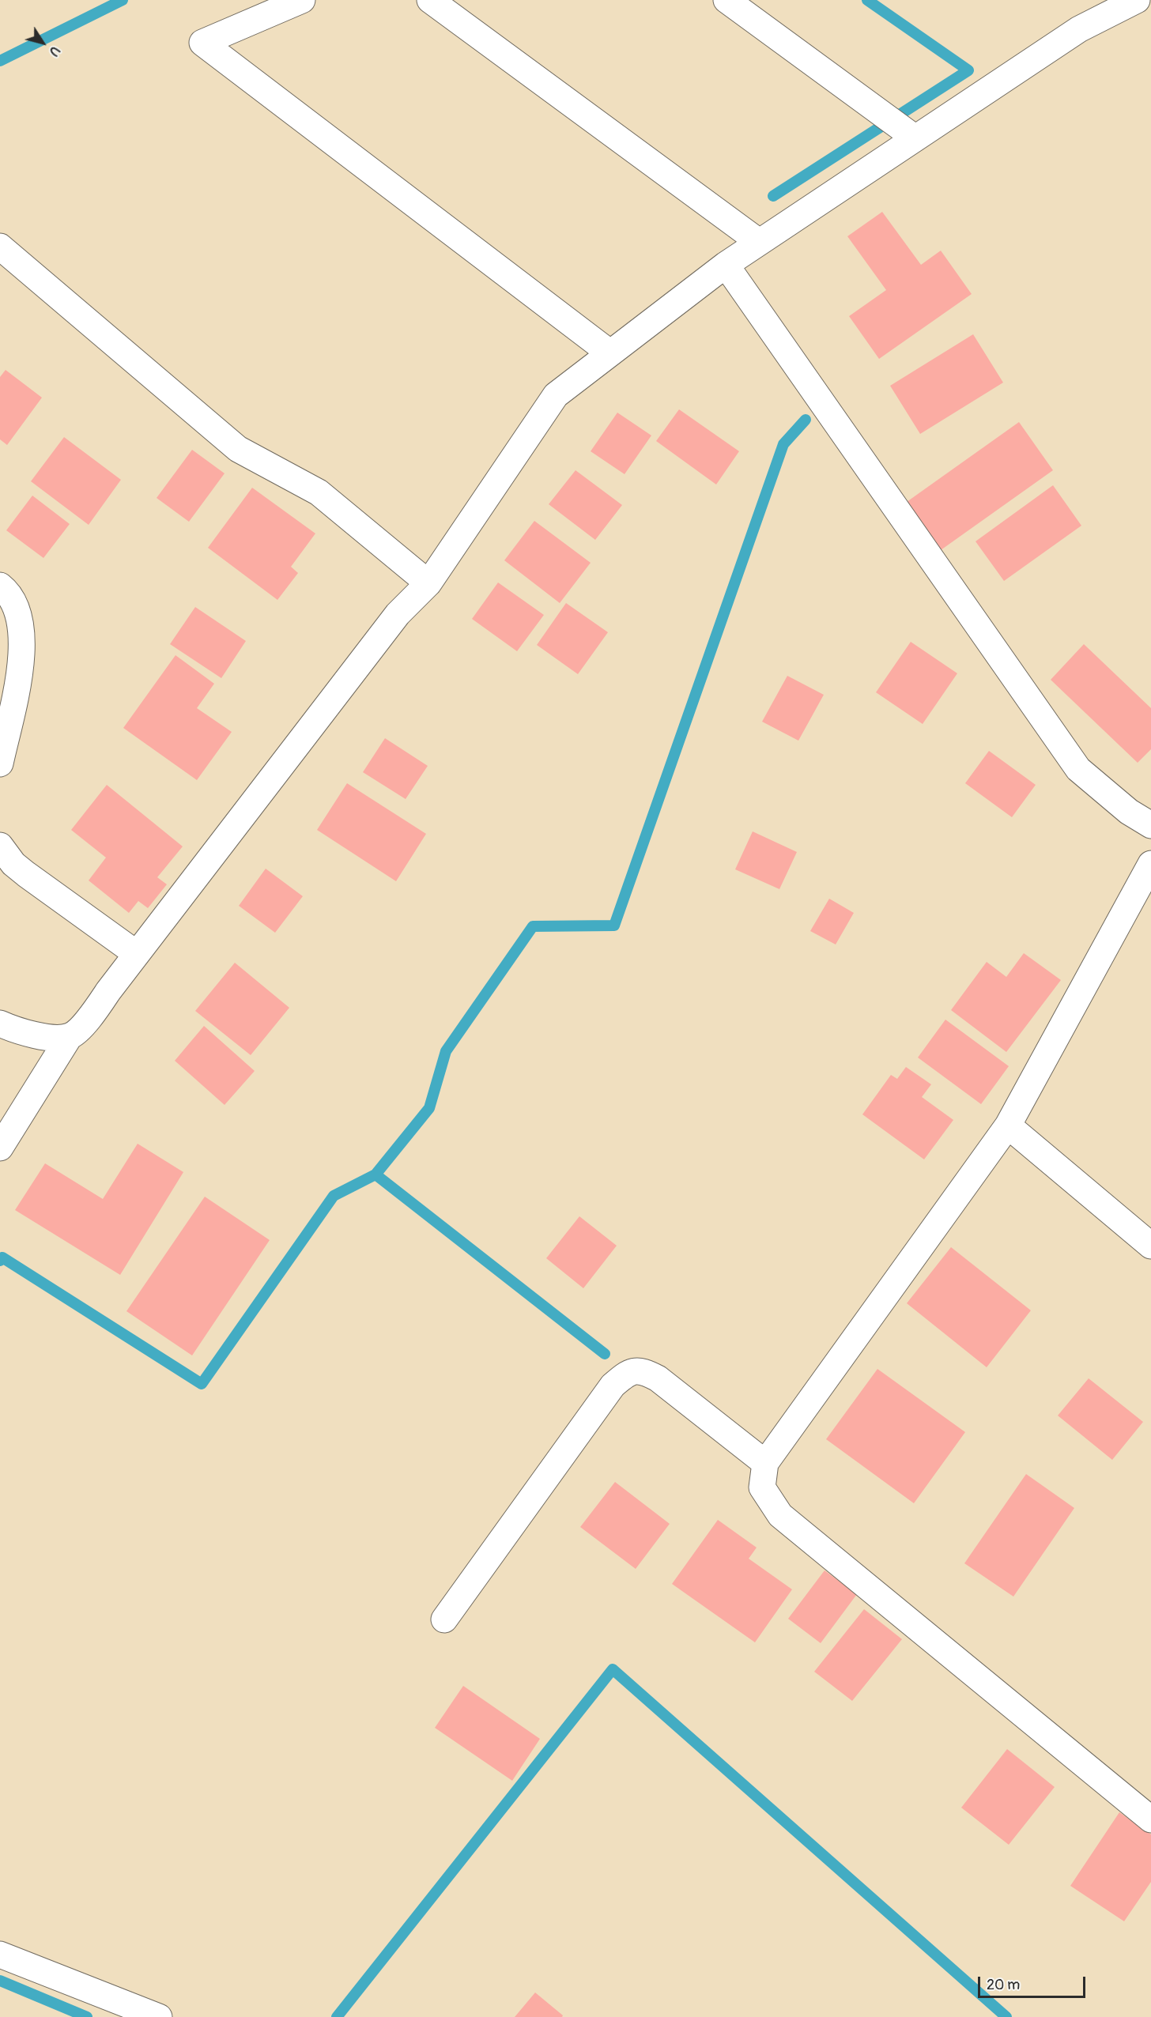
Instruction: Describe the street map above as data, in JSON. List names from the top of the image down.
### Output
{
  "scale_bar": "20 m",
  "north": "bottom right"
}
